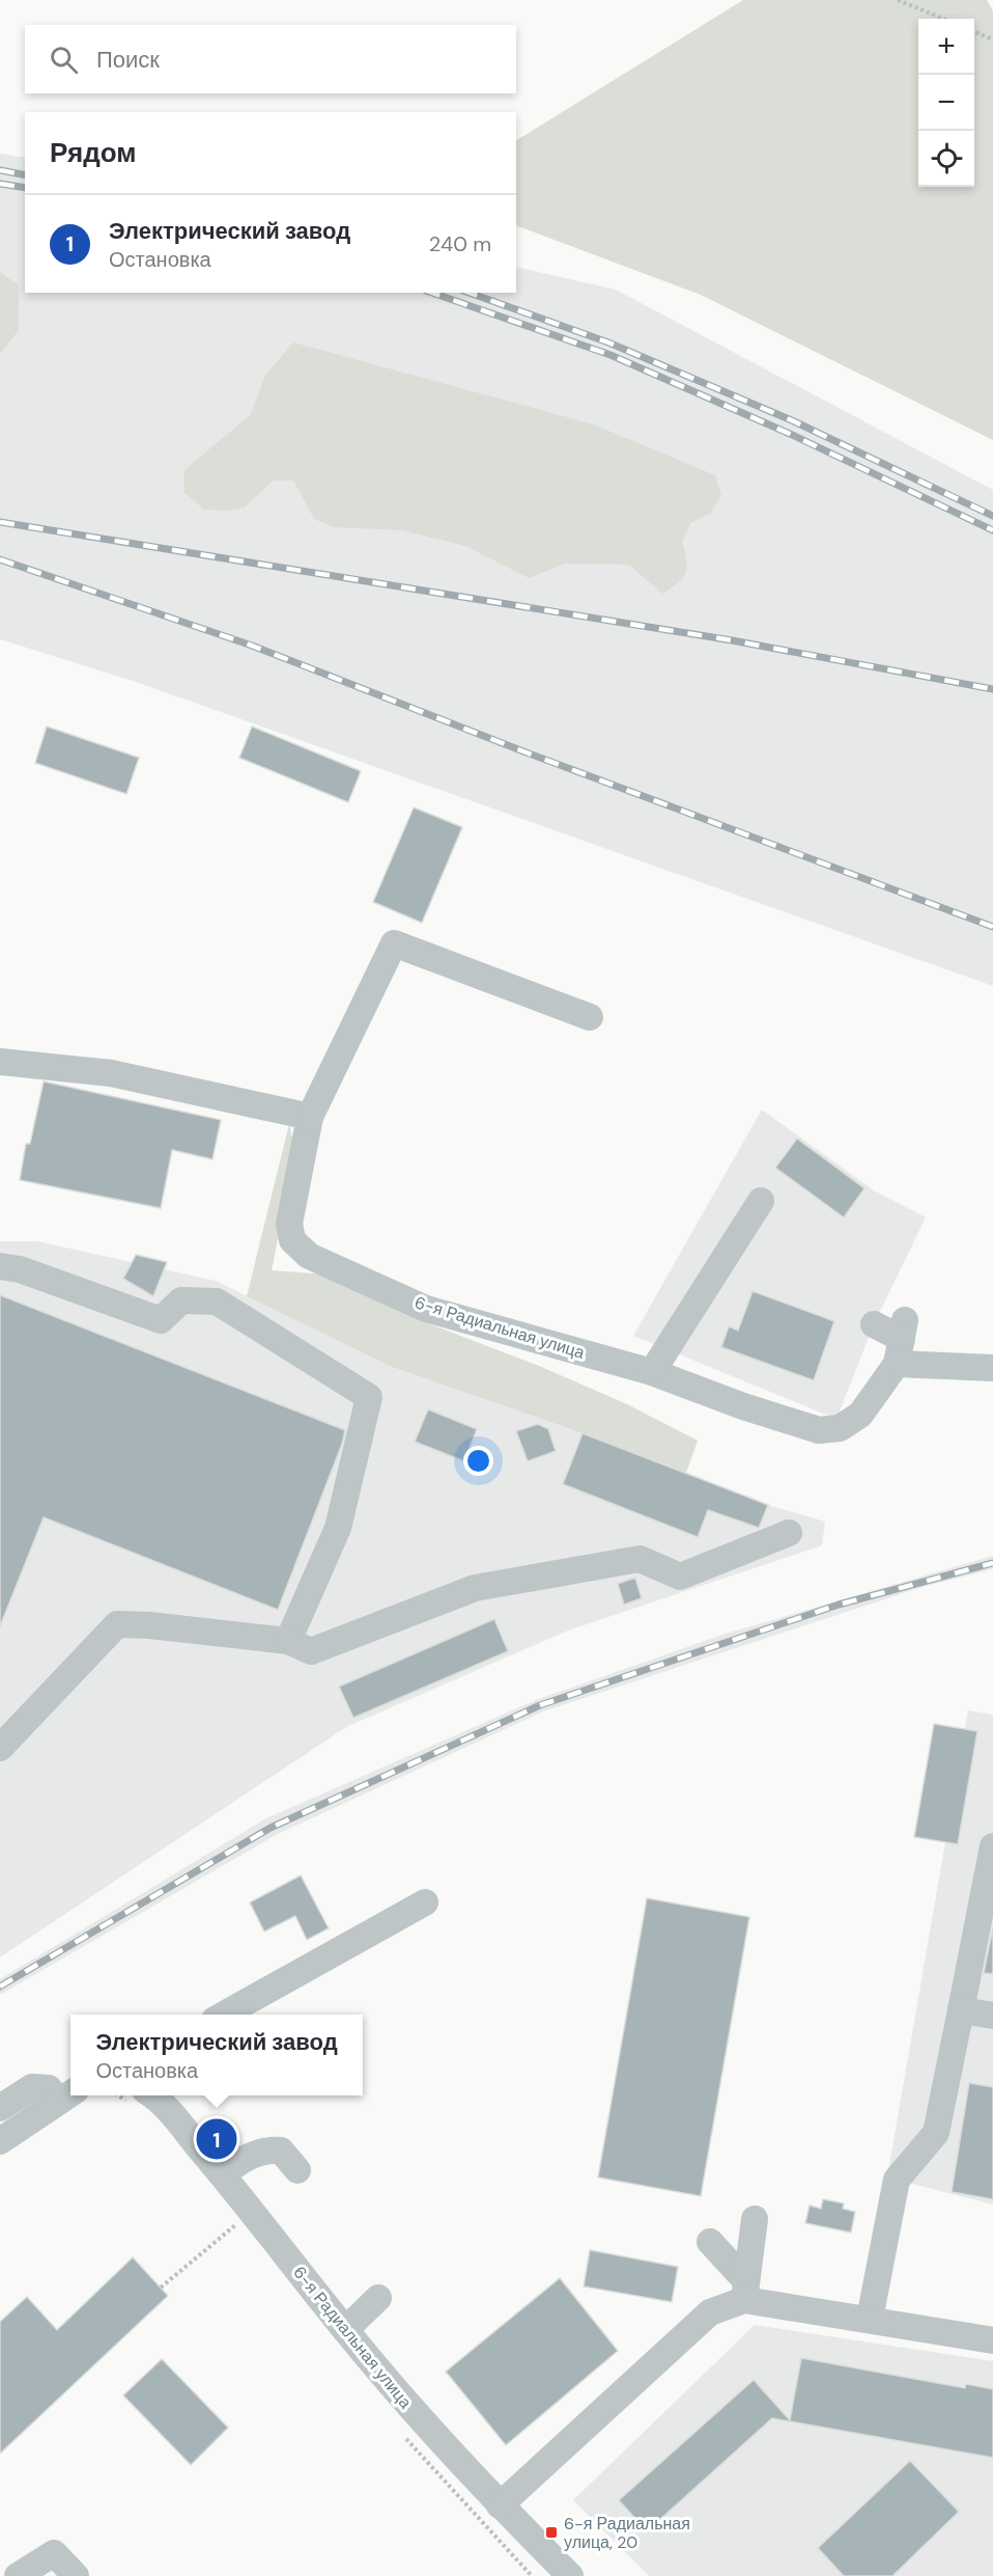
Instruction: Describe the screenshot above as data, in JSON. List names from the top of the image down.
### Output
{
  "streets": {
    "street": ["6-я Радиальная улица"]
  },
  "places": {
    "transit": ["6-я Радиальная улица, 20"]
  },
  "page": {
    "map_buttons": ["+", "−"],
    "search": "Поиск",
    "heading": "Рядом",
    "list": [
      {
        "mark": "1",
        "name": "Электрический завод",
        "note": "Остановка",
        "value": "240 m"
      }
    ],
    "popup": ["Электрический завод", "Остановка"],
    "pins": "1"
  }
}
